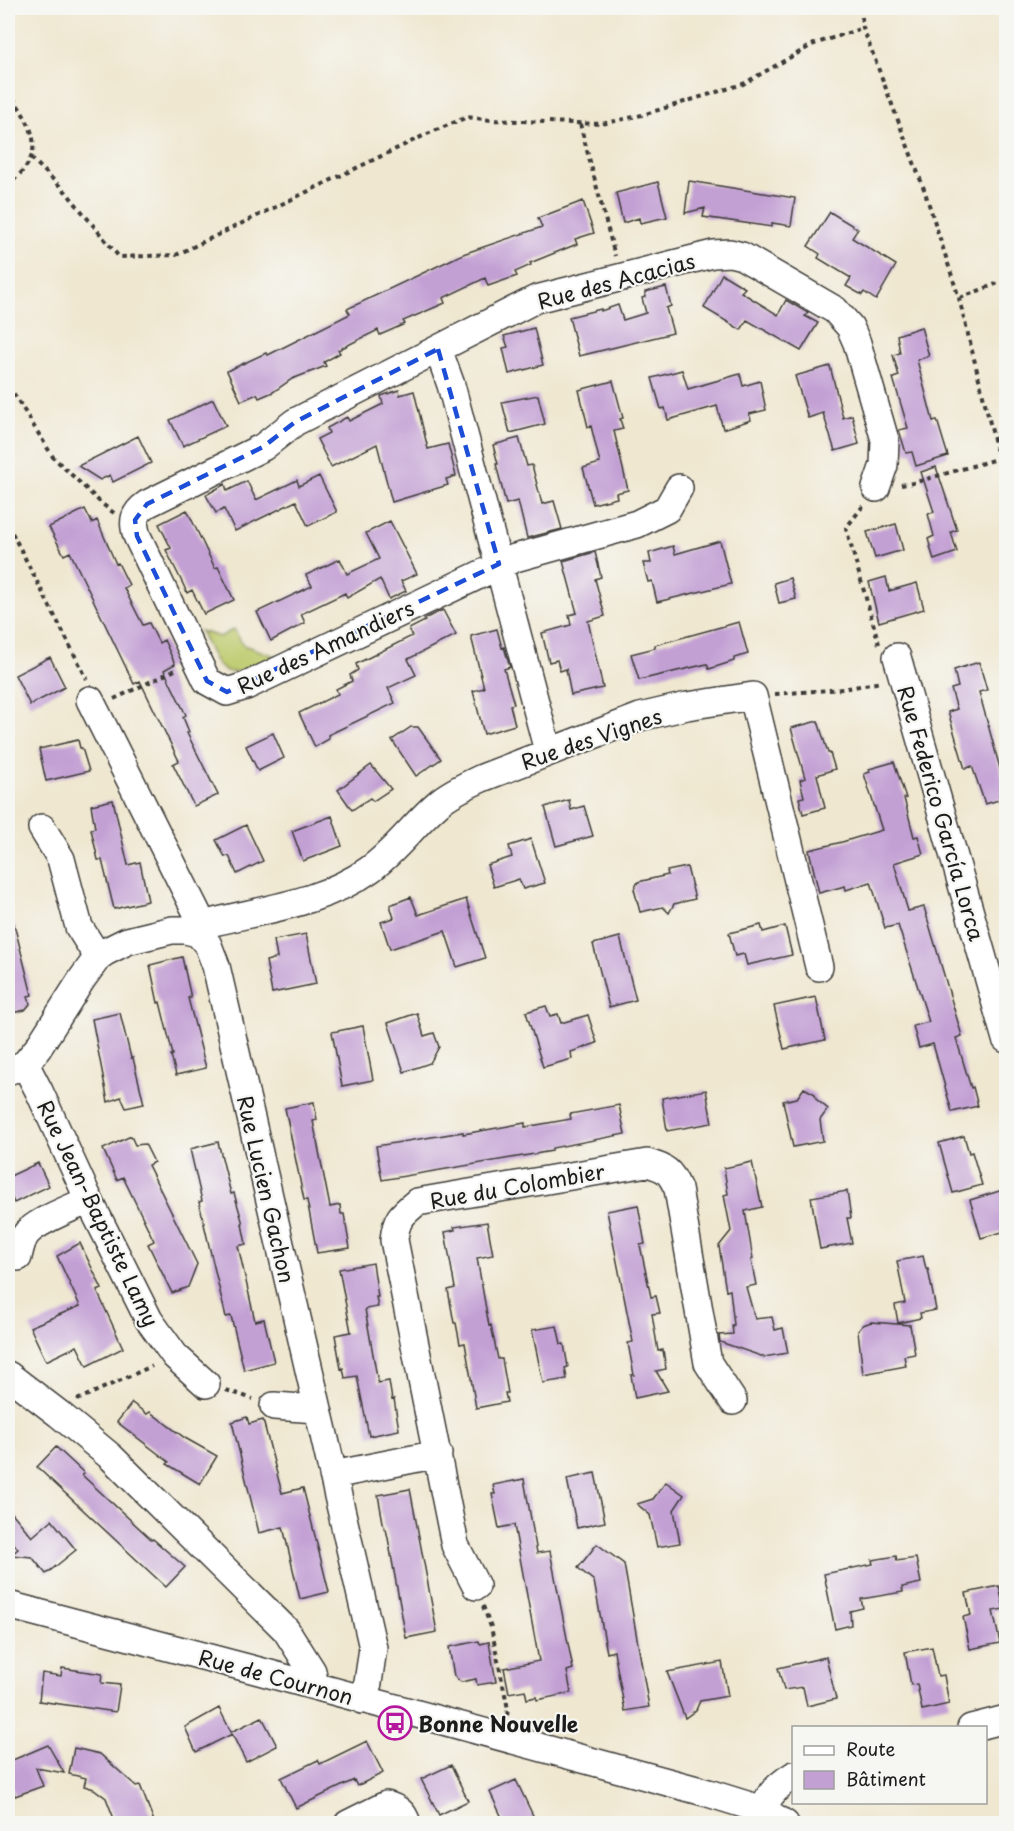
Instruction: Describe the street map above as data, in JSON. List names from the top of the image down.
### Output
{
  "streets": {
    "street": [
      "Rue des Acacias",
      "Rue des Amandiers",
      "Rue des Vignes",
      "Rue Federico García Lorca",
      "Rue du Colombier",
      "Rue Lucien Gachon",
      "Rue Jean-Baptiste Lamy",
      "Rue de Cournon"
    ]
  },
  "crossings": [
    ["Rue des Vignes", "Rue Lucien Gachon"],
    ["Rue Lucien Gachon", "Rue de Cournon"]
  ],
  "places": {
    "bus stop": ["Bonne Nouvelle"]
  },
  "legend": ["Route", "Bâtiment"]
}
